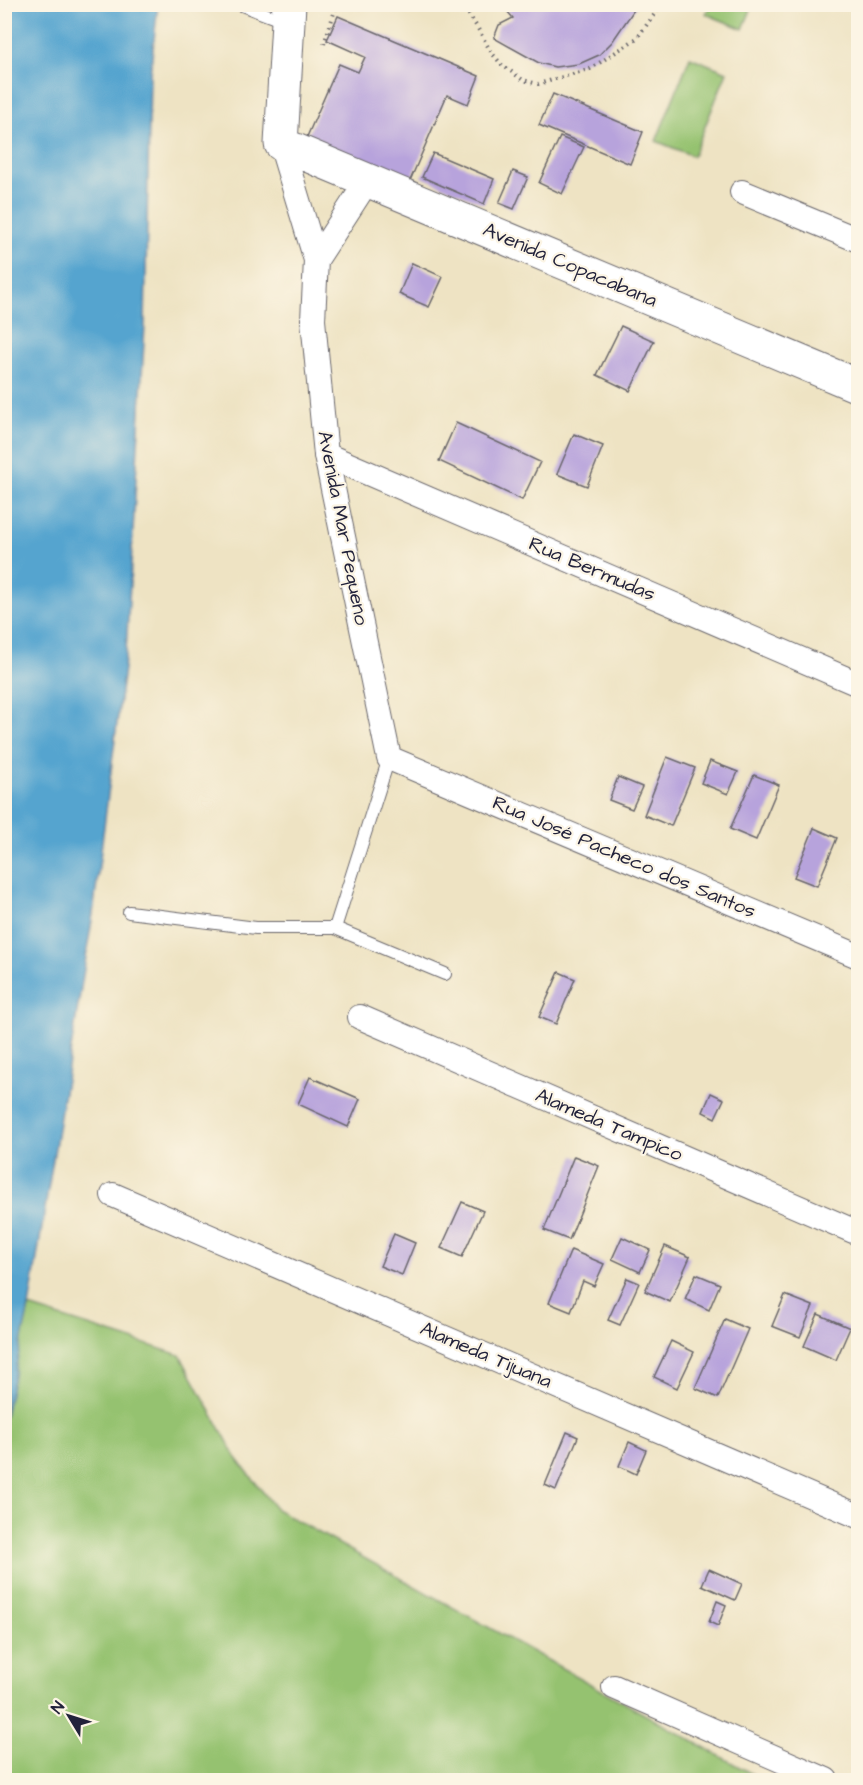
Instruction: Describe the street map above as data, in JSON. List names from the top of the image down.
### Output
{
  "streets": {
    "street": [
      "Avenida Copacabana",
      "Avenida Mar Pequeno",
      "Rua Bermudas",
      "Rua José Pacheco dos Santos",
      "Alameda Tampico",
      "Alameda Tijuana"
    ]
  },
  "crossings": [
    ["Avenida Copacabana", "Avenida Mar Pequeno"],
    ["Avenida Mar Pequeno", "Rua Bermudas"],
    ["Avenida Mar Pequeno", "Rua José Pacheco dos Santos"]
  ],
  "north": "top left"
}
